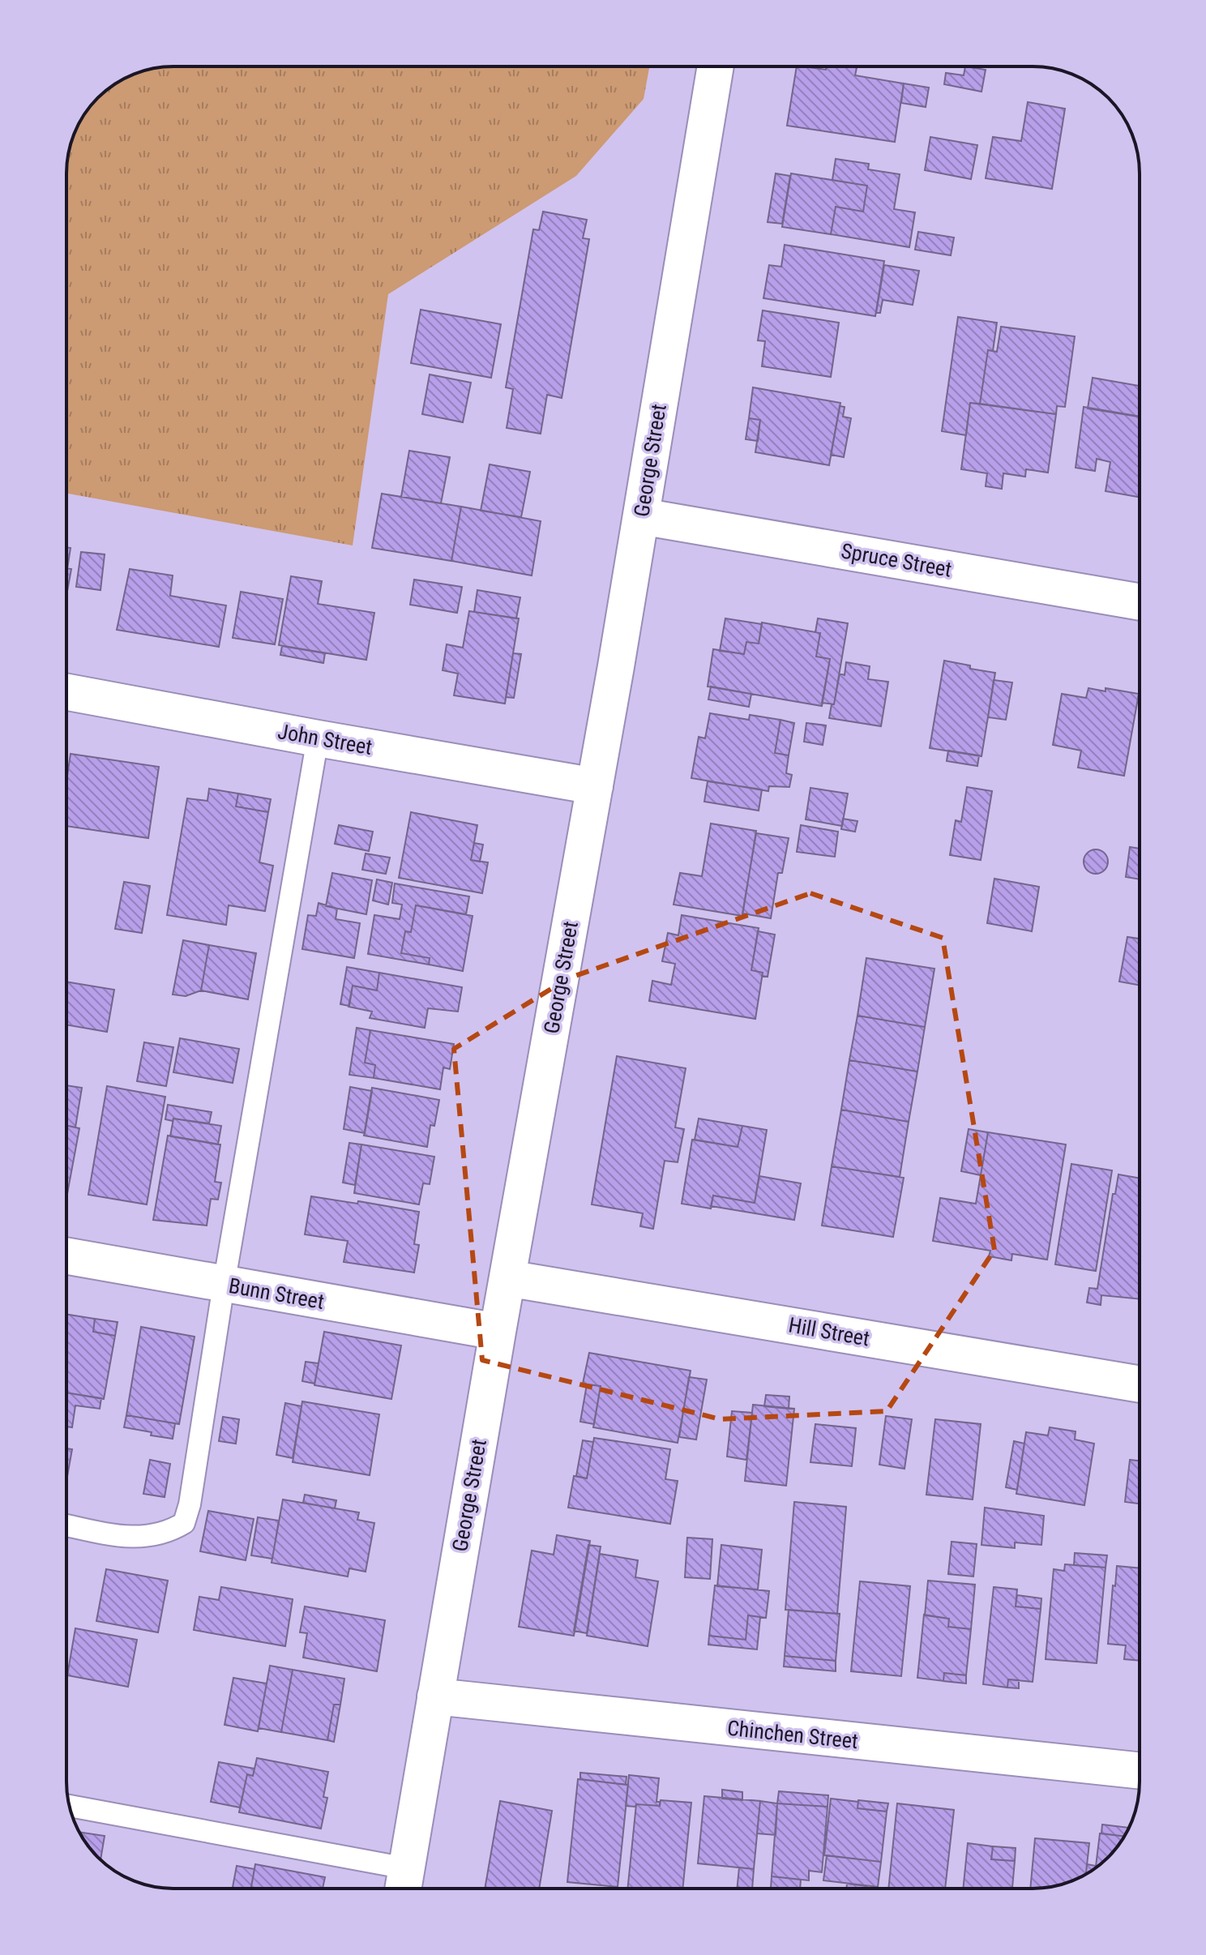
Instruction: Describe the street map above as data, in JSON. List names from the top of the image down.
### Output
{
  "streets": {
    "street": [
      "George Street",
      "Spruce Street",
      "John Street",
      "Bunn Street",
      "Hill Street",
      "Chinchen Street"
    ]
  },
  "crossings": [
    ["George Street", "Spruce Street"],
    ["George Street", "John Street"],
    ["George Street", "Bunn Street"],
    ["George Street", "Hill Street"],
    ["George Street", "Chinchen Street"]
  ]
}
